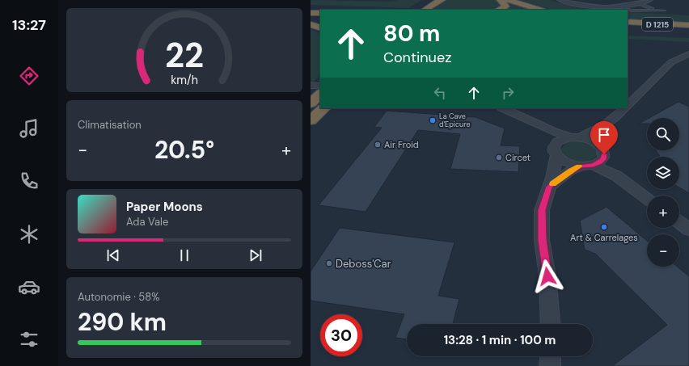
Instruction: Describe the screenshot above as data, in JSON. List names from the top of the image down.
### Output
{
  "streets": {
    "highway": ["D 1215"]
  },
  "places": [
    "La Cave d'Epicure",
    "Air Froid",
    "Circet",
    "Art & Carrelages",
    "Deboss'Car"
  ],
  "page": {
    "tabs": "13:27",
    "turn": ["80 m", "Continuez"],
    "tile": [
      "Climatisation",
      ["Autonomie · 58%", "290 km"]
    ],
    "map_buttons": ["+", "−"],
    "heat": ["−", "20.5°", "+"],
    "song": ["Paper Moons", "Ada Vale"],
    "limit": "30",
    "trip": "13:28 · 1 min · 100 m",
    "gauge": ["22", "km/h"]
  }
}
